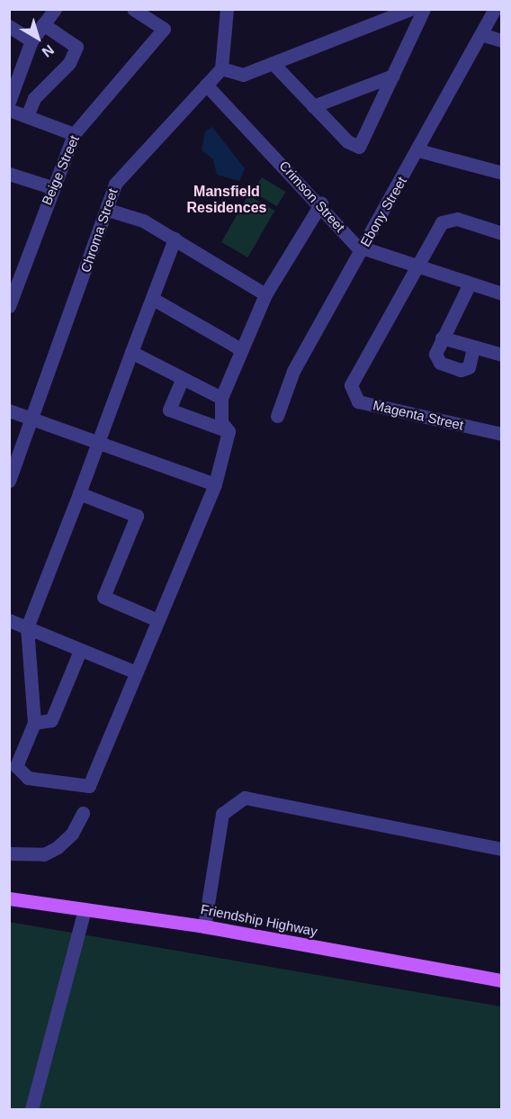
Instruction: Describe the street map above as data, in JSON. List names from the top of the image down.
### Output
{
  "streets": {
    "main road": ["Friendship Highway"],
    "street": [
      "Beige Street",
      "Crimson Street",
      "Ebony Street",
      "Chroma Street",
      "Magenta Street"
    ]
  },
  "crossings": [
    ["Crimson Street", "Ebony Street"],
    ["Crimson Street", "Chroma Street"],
    ["Crimson Street", "Magenta Street"]
  ],
  "districts": ["Mansfield Residences"],
  "north": "bottom right"
}
